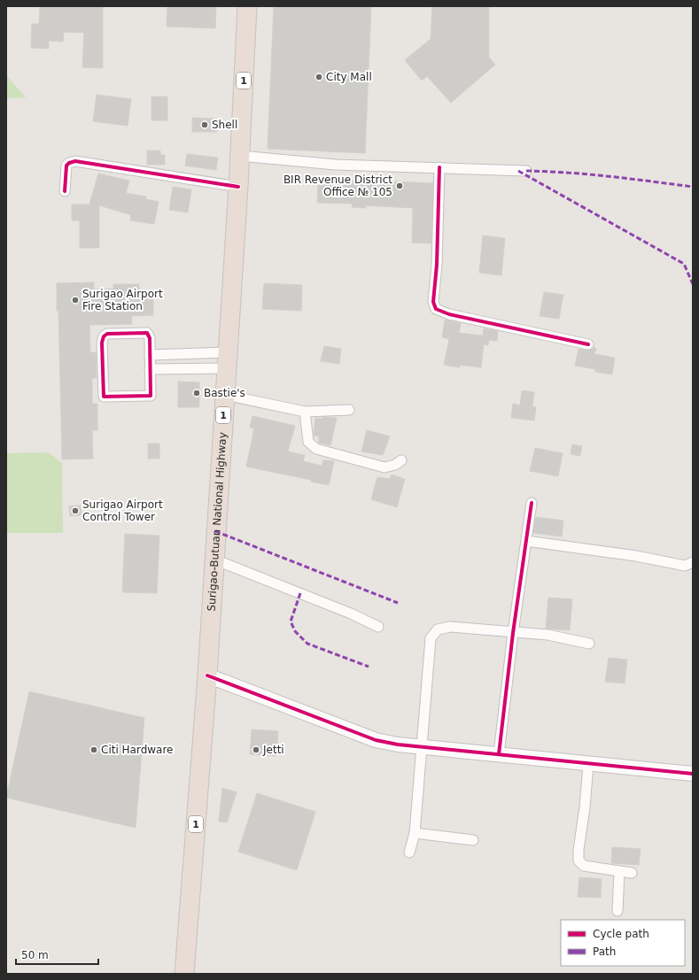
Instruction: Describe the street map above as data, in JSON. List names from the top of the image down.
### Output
{
  "streets": {
    "highway": ["1", "Surigao-Butuan National Highway"]
  },
  "places": [
    "City Mall",
    "Shell",
    "BIR Revenue District Office № 105",
    "Surigao Airport Fire Station",
    "Bastie's",
    "Surigao Airport Control Tower",
    "Citi Hardware",
    "Jetti"
  ],
  "legend": ["Cycle path", "Path"],
  "scale_bar": "50 m"
}
